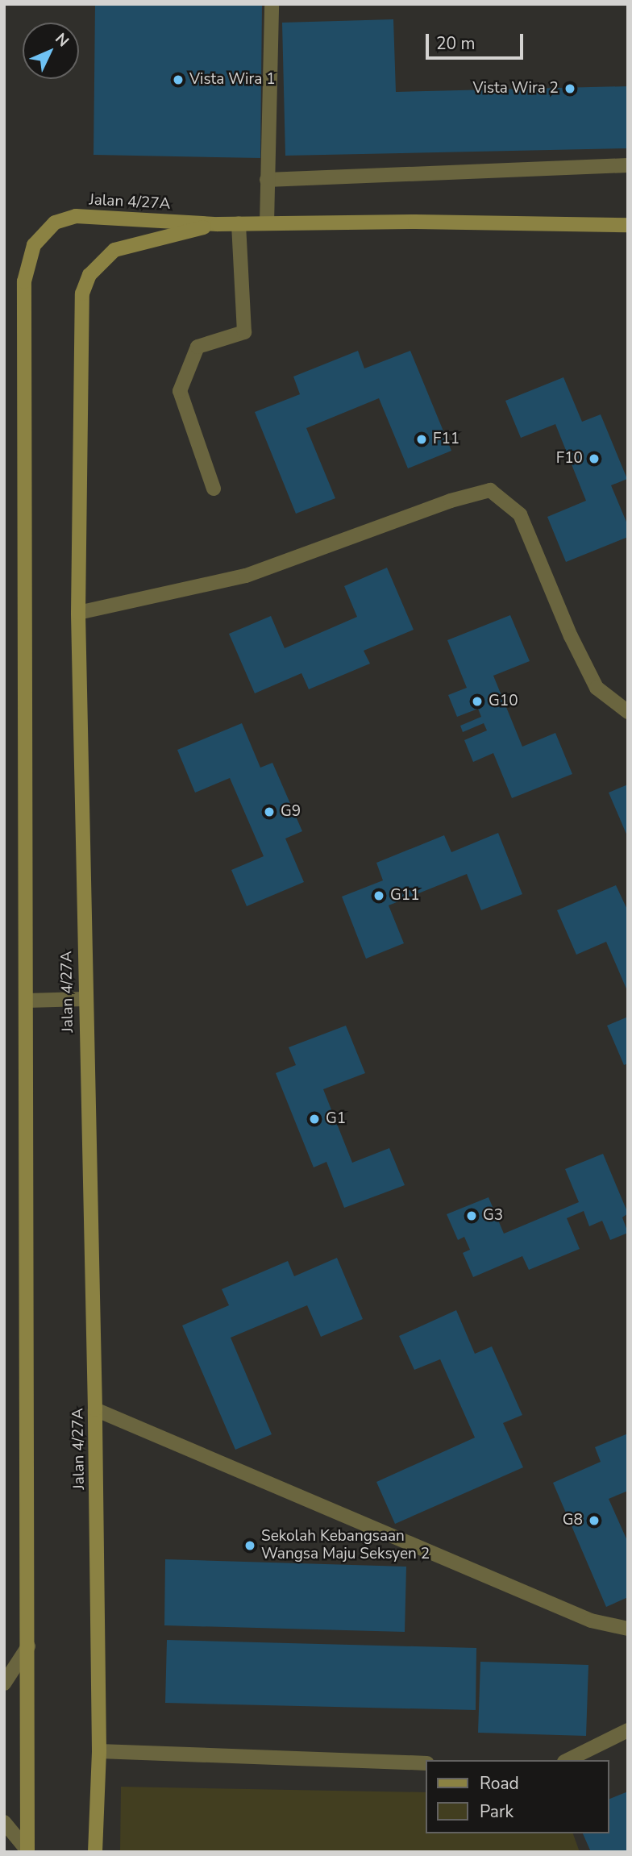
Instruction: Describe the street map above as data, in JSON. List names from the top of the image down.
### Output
{
  "streets": {
    "street": ["Jalan 4/27A"]
  },
  "places": [
    "Vista Wira 1",
    "Vista Wira 2",
    "F11",
    "F10",
    "G10",
    "G9",
    "G11",
    "G1",
    "G3",
    "G8",
    "Sekolah Kebangsaan Wangsa Maju Seksyen 2"
  ],
  "legend": ["Road", "Park"],
  "scale_bar": "20 m",
  "north": "top right"
}
